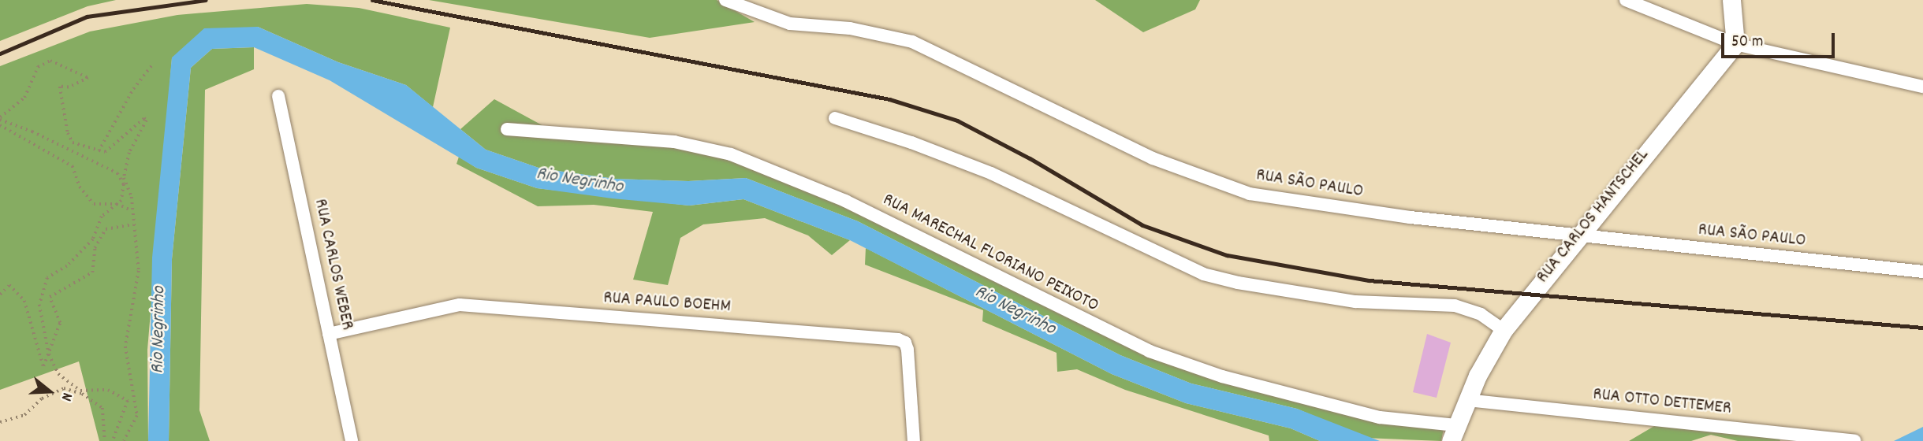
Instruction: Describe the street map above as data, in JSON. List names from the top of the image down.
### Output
{
  "streets": {
    "main road": ["RUA CARLOS HANTSCHEL"],
    "street": [
      "RUA SÃO PAULO",
      "RUA MARECHAL FLORIANO PEIXOTO",
      "RUA CARLOS WEBER",
      "RUA PAULO BOEHM",
      "RUA OTTO DETTEMER"
    ]
  },
  "crossings": [
    ["RUA SÃO PAULO", "RUA CARLOS HANTSCHEL"],
    ["RUA CARLOS HANTSCHEL", "RUA MARECHAL FLORIANO PEIXOTO"],
    ["RUA CARLOS HANTSCHEL", "RUA OTTO DETTEMER"],
    ["RUA CARLOS WEBER", "RUA PAULO BOEHM"]
  ],
  "water": ["Rio Negrinho"],
  "scale_bar": "50 m",
  "north": "right"
}
